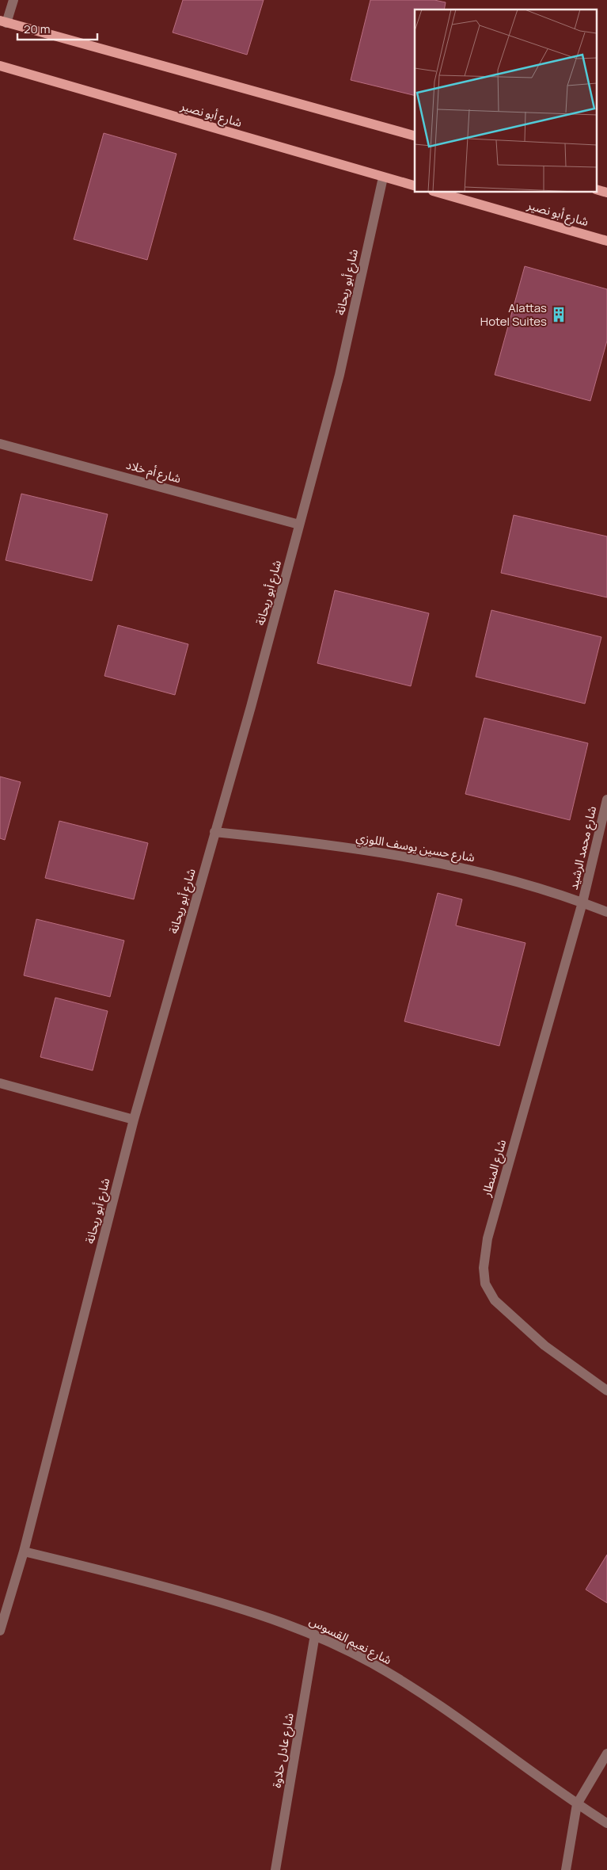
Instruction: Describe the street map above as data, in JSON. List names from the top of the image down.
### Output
{
  "streets": {
    "main road": ["شارع أبو نصير"],
    "street": [
      "شارع أبو ريحانة",
      "شارع أم خلاد",
      "شارع حسين يوسف اللوزي",
      "شارع محمد الرشيد",
      "شارع المنطار",
      "شارع نعيم القسوس",
      "شارع عادل حلاوة"
    ]
  },
  "crossings": [
    ["شارع أبو نصير", "شارع أبو ريحانة"],
    ["شارع أبو ريحانة", "شارع أم خلاد"],
    ["شارع أبو ريحانة", "شارع حسين يوسف اللوزي"],
    ["شارع أبو ريحانة", "شارع نعيم القسوس"],
    ["شارع حسين يوسف اللوزي", "شارع محمد الرشيد"],
    ["شارع حسين يوسف اللوزي", "شارع المنطار"],
    ["شارع محمد الرشيد", "شارع المنطار"],
    ["شارع نعيم القسوس", "شارع عادل حلاوة"]
  ],
  "places": {
    "building": ["Alattas Hotel Suites"]
  },
  "scale_bar": "20 m"
}
